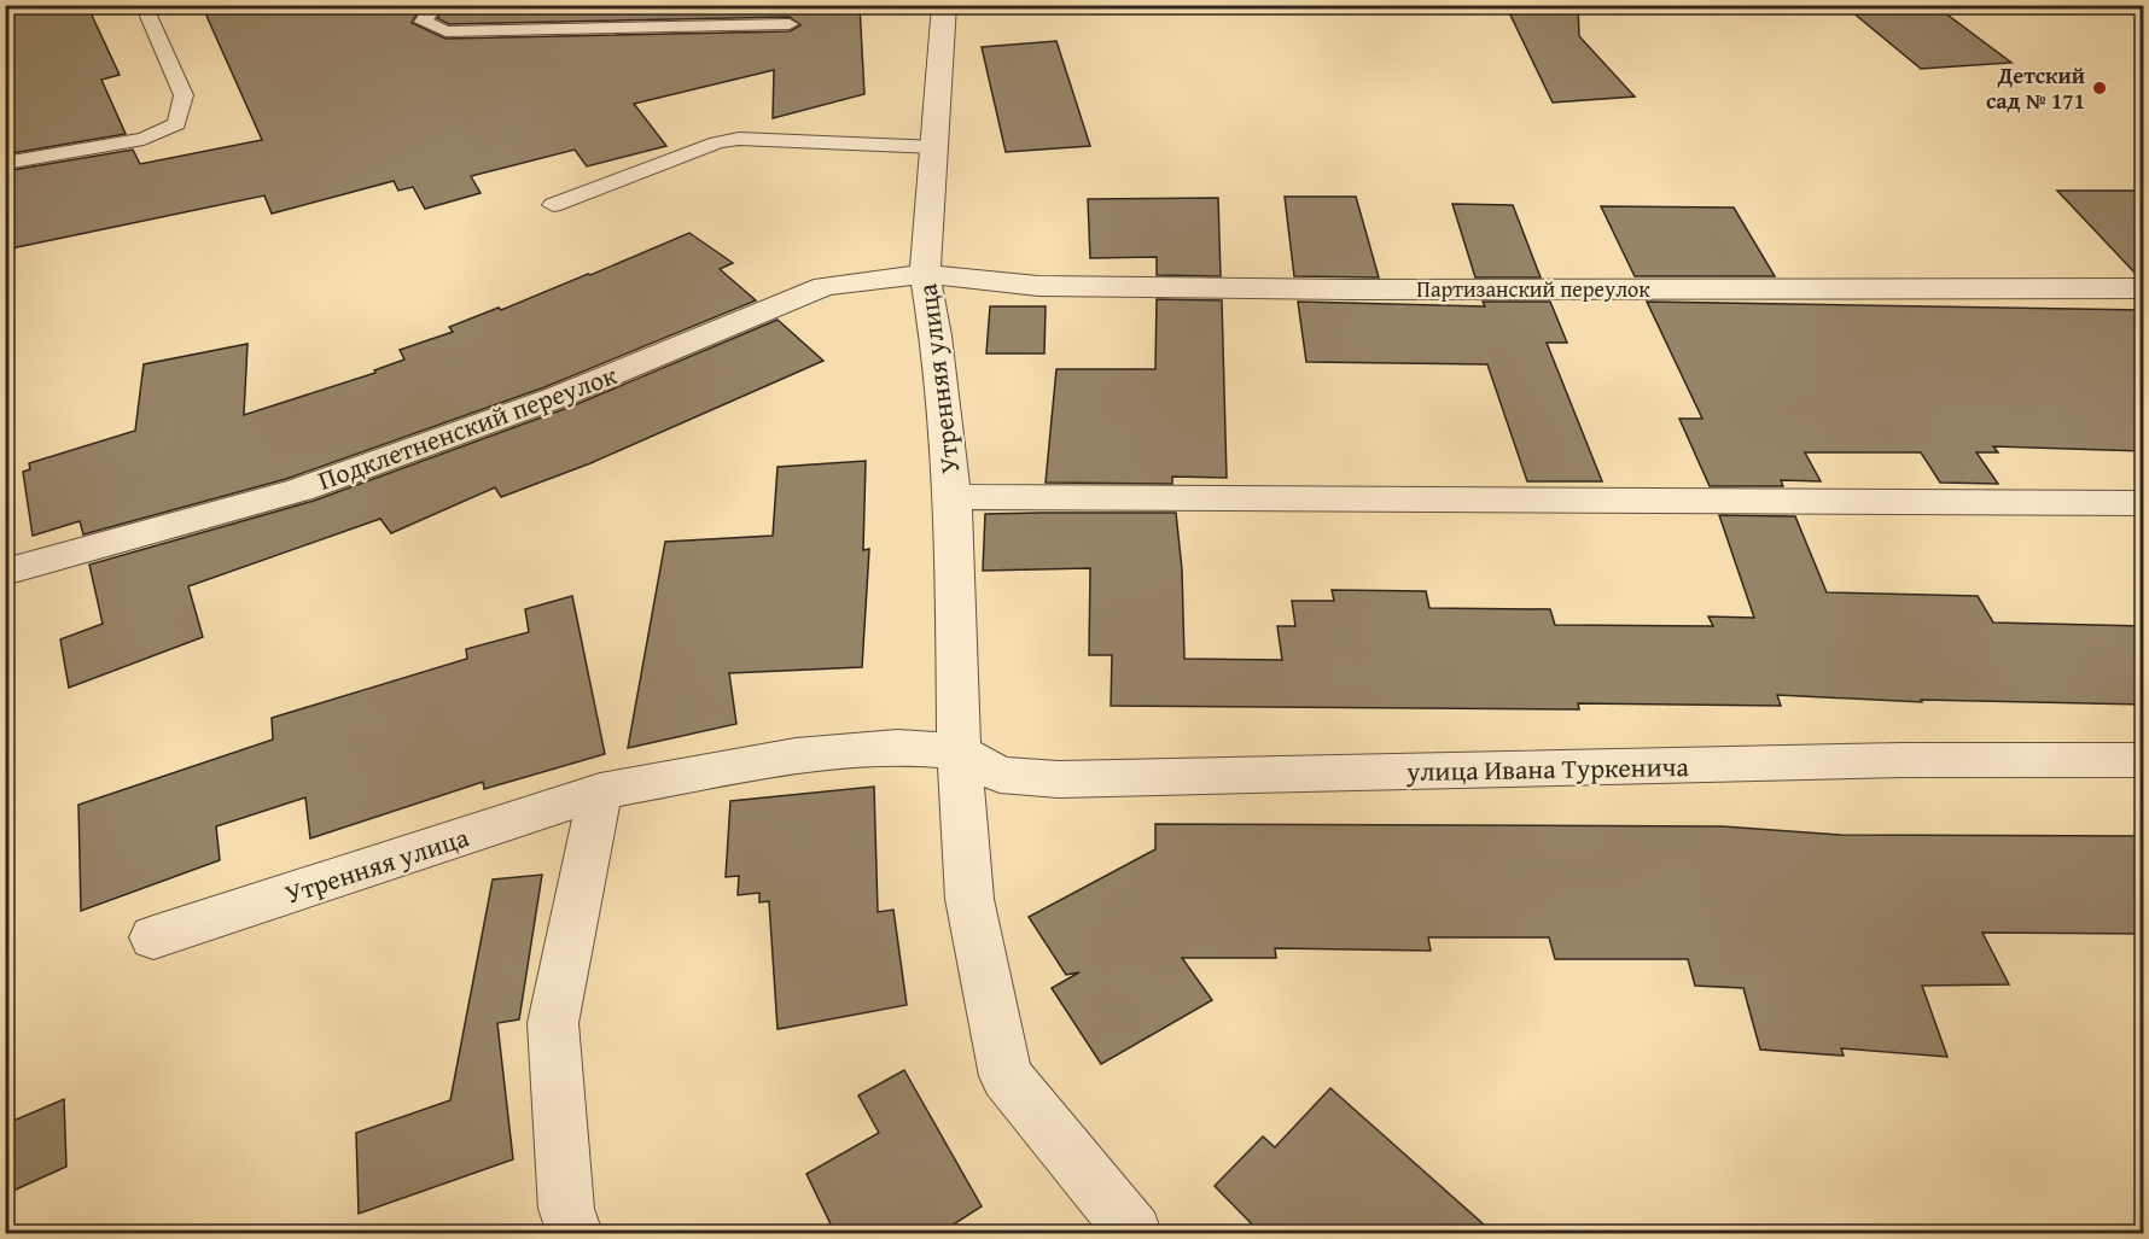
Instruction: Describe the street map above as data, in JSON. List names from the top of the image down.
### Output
{
  "streets": {
    "street": [
      "Партизанский переулок",
      "Утренняя улица",
      "Подклетненский переулок",
      "улица Ивана Туркенича"
    ]
  },
  "crossings": [
    ["Партизанский переулок", "Утренняя улица"],
    ["Партизанский переулок", "Подклетненский переулок"],
    ["Утренняя улица", "Подклетненский переулок"],
    ["Утренняя улица", "улица Ивана Туркенича"]
  ],
  "places": ["Детский сад № 171"]
}
